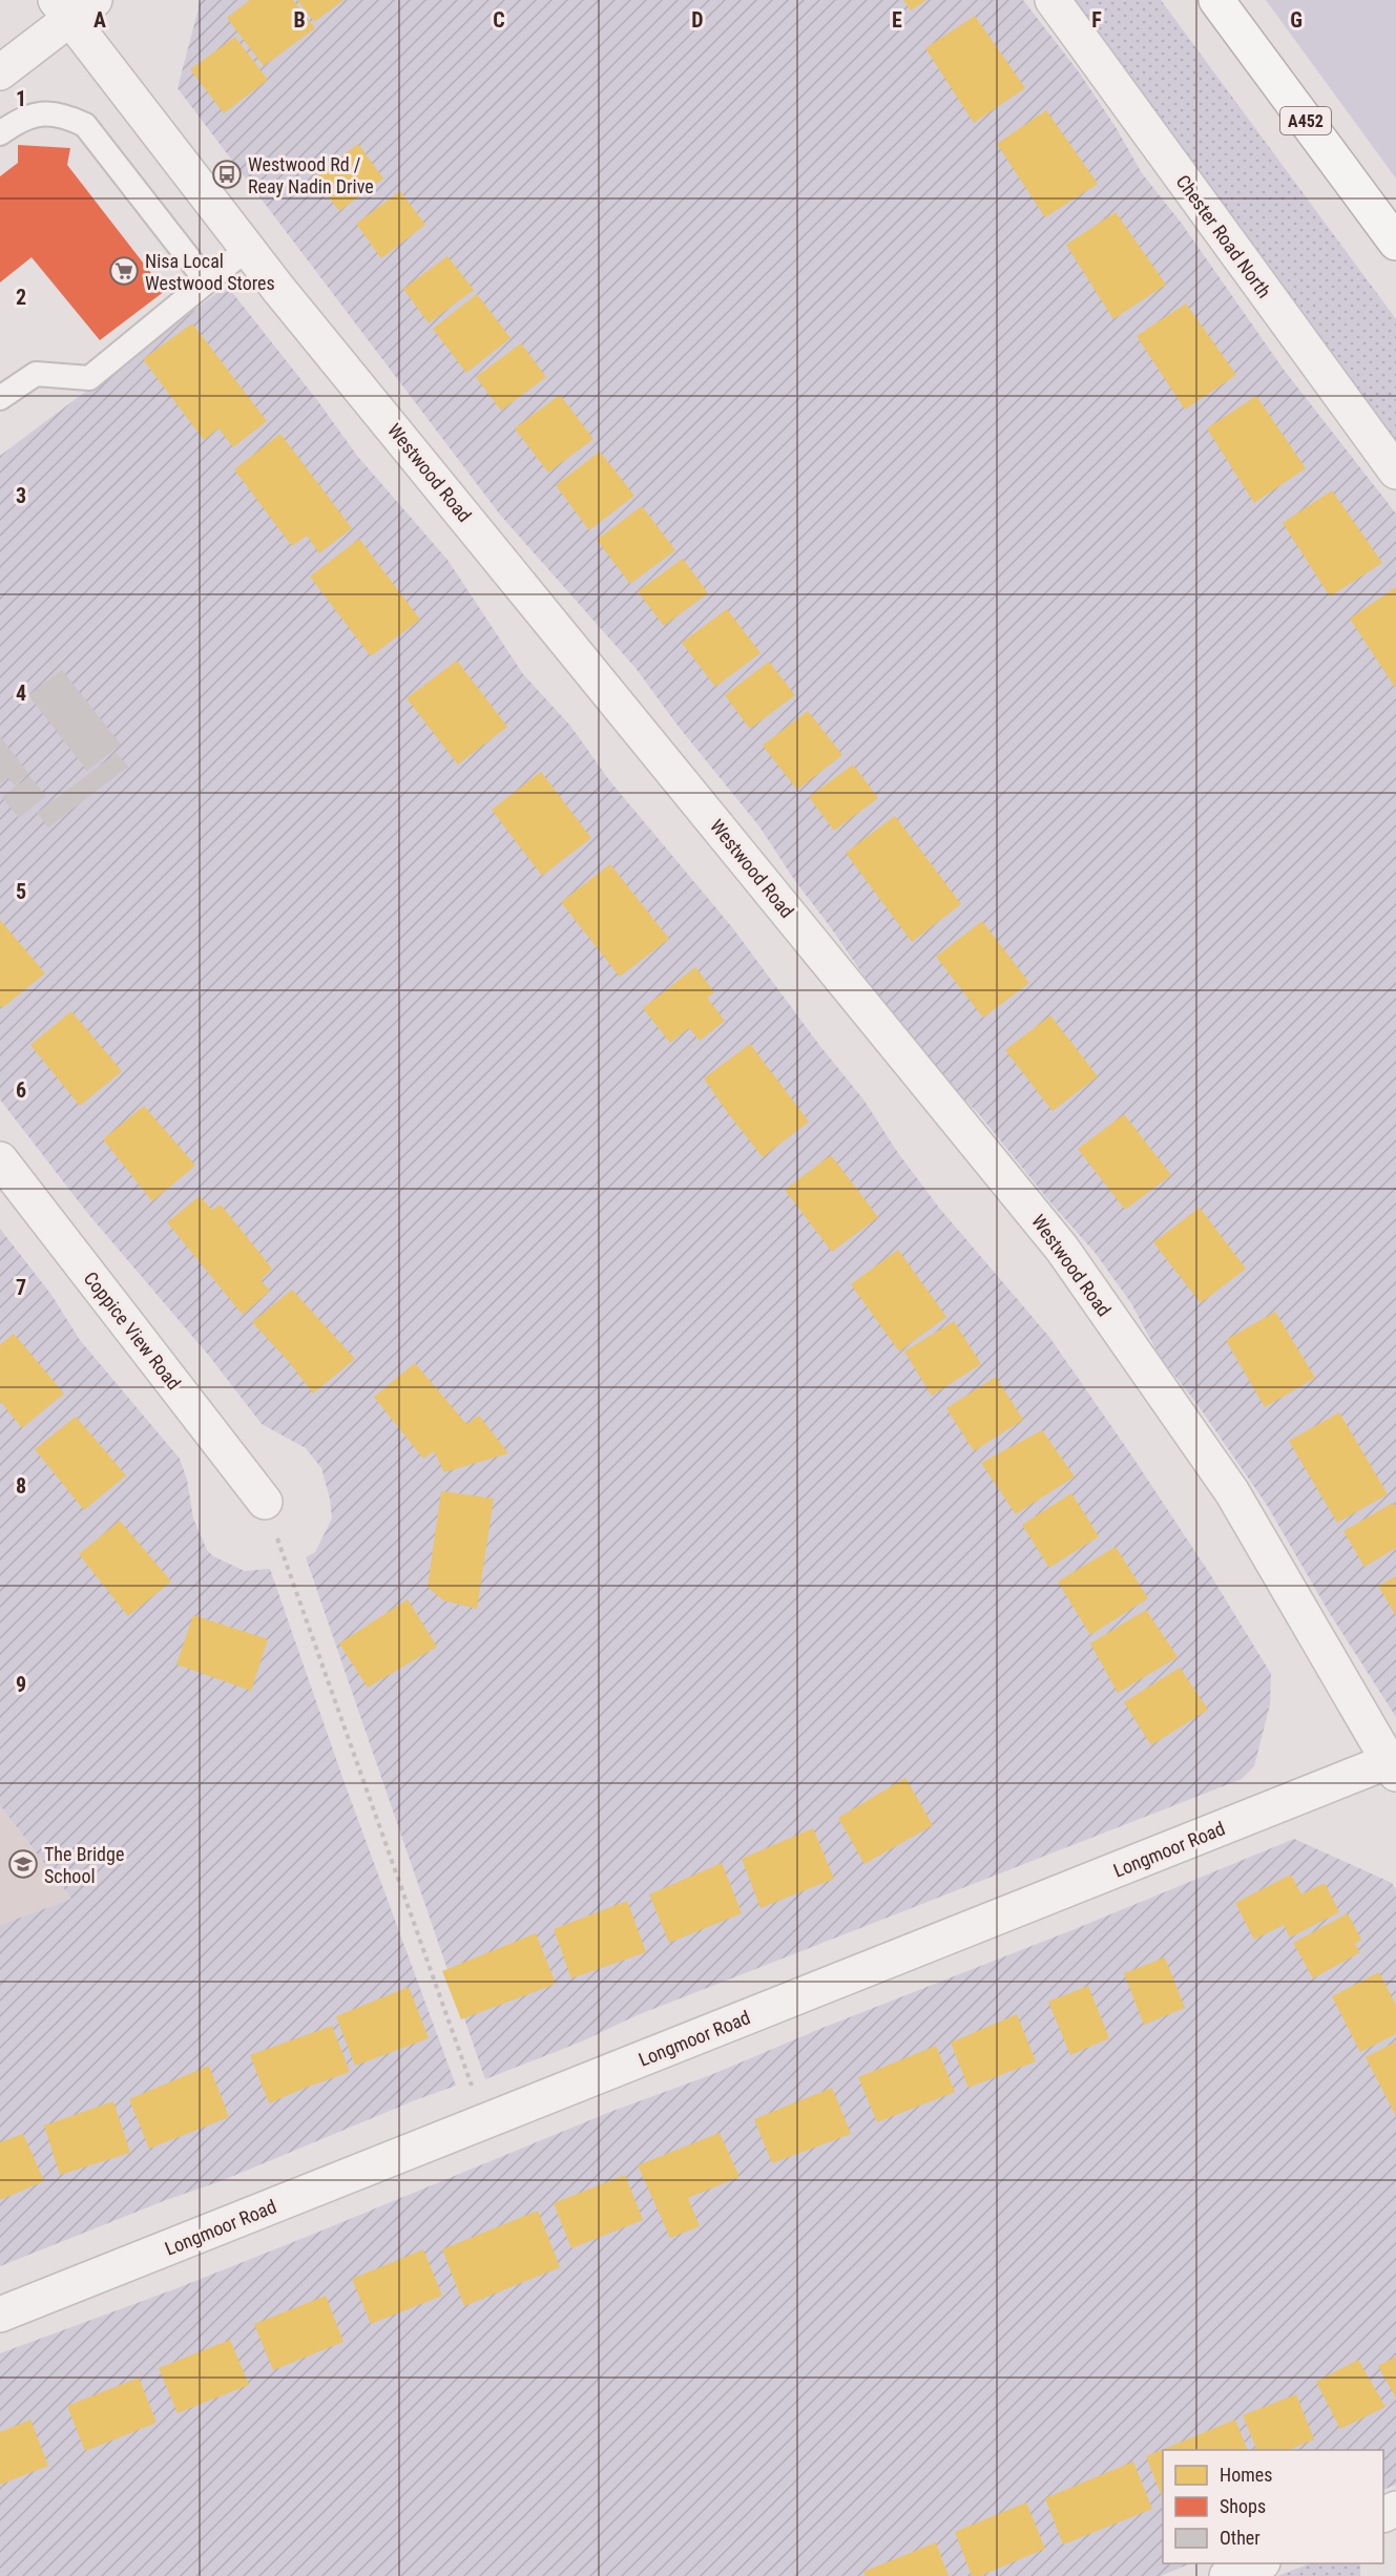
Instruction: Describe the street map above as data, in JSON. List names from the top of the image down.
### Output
{
  "streets": {
    "highway": ["A452"],
    "street": [
      "Chester Road North",
      "Westwood Road",
      "Coppice View Road",
      "Longmoor Road"
    ]
  },
  "crossings": [
    ["Westwood Road", "Longmoor Road"]
  ],
  "places": {
    "bus stop": ["Westwood Rd / Reay Nadin Drive"],
    "supermarket": ["Nisa Local Westwood Stores"],
    "school or university": ["The Bridge School"]
  },
  "legend": ["Homes", "Shops", "Other"],
  "grid": {
    "columns": [
      "A",
      "B",
      "C",
      "D",
      "E",
      "F",
      "G"
    ],
    "rows": [
      "1",
      "2",
      "3",
      "4",
      "5",
      "6",
      "7",
      "8",
      "9"
    ]
  }
}
